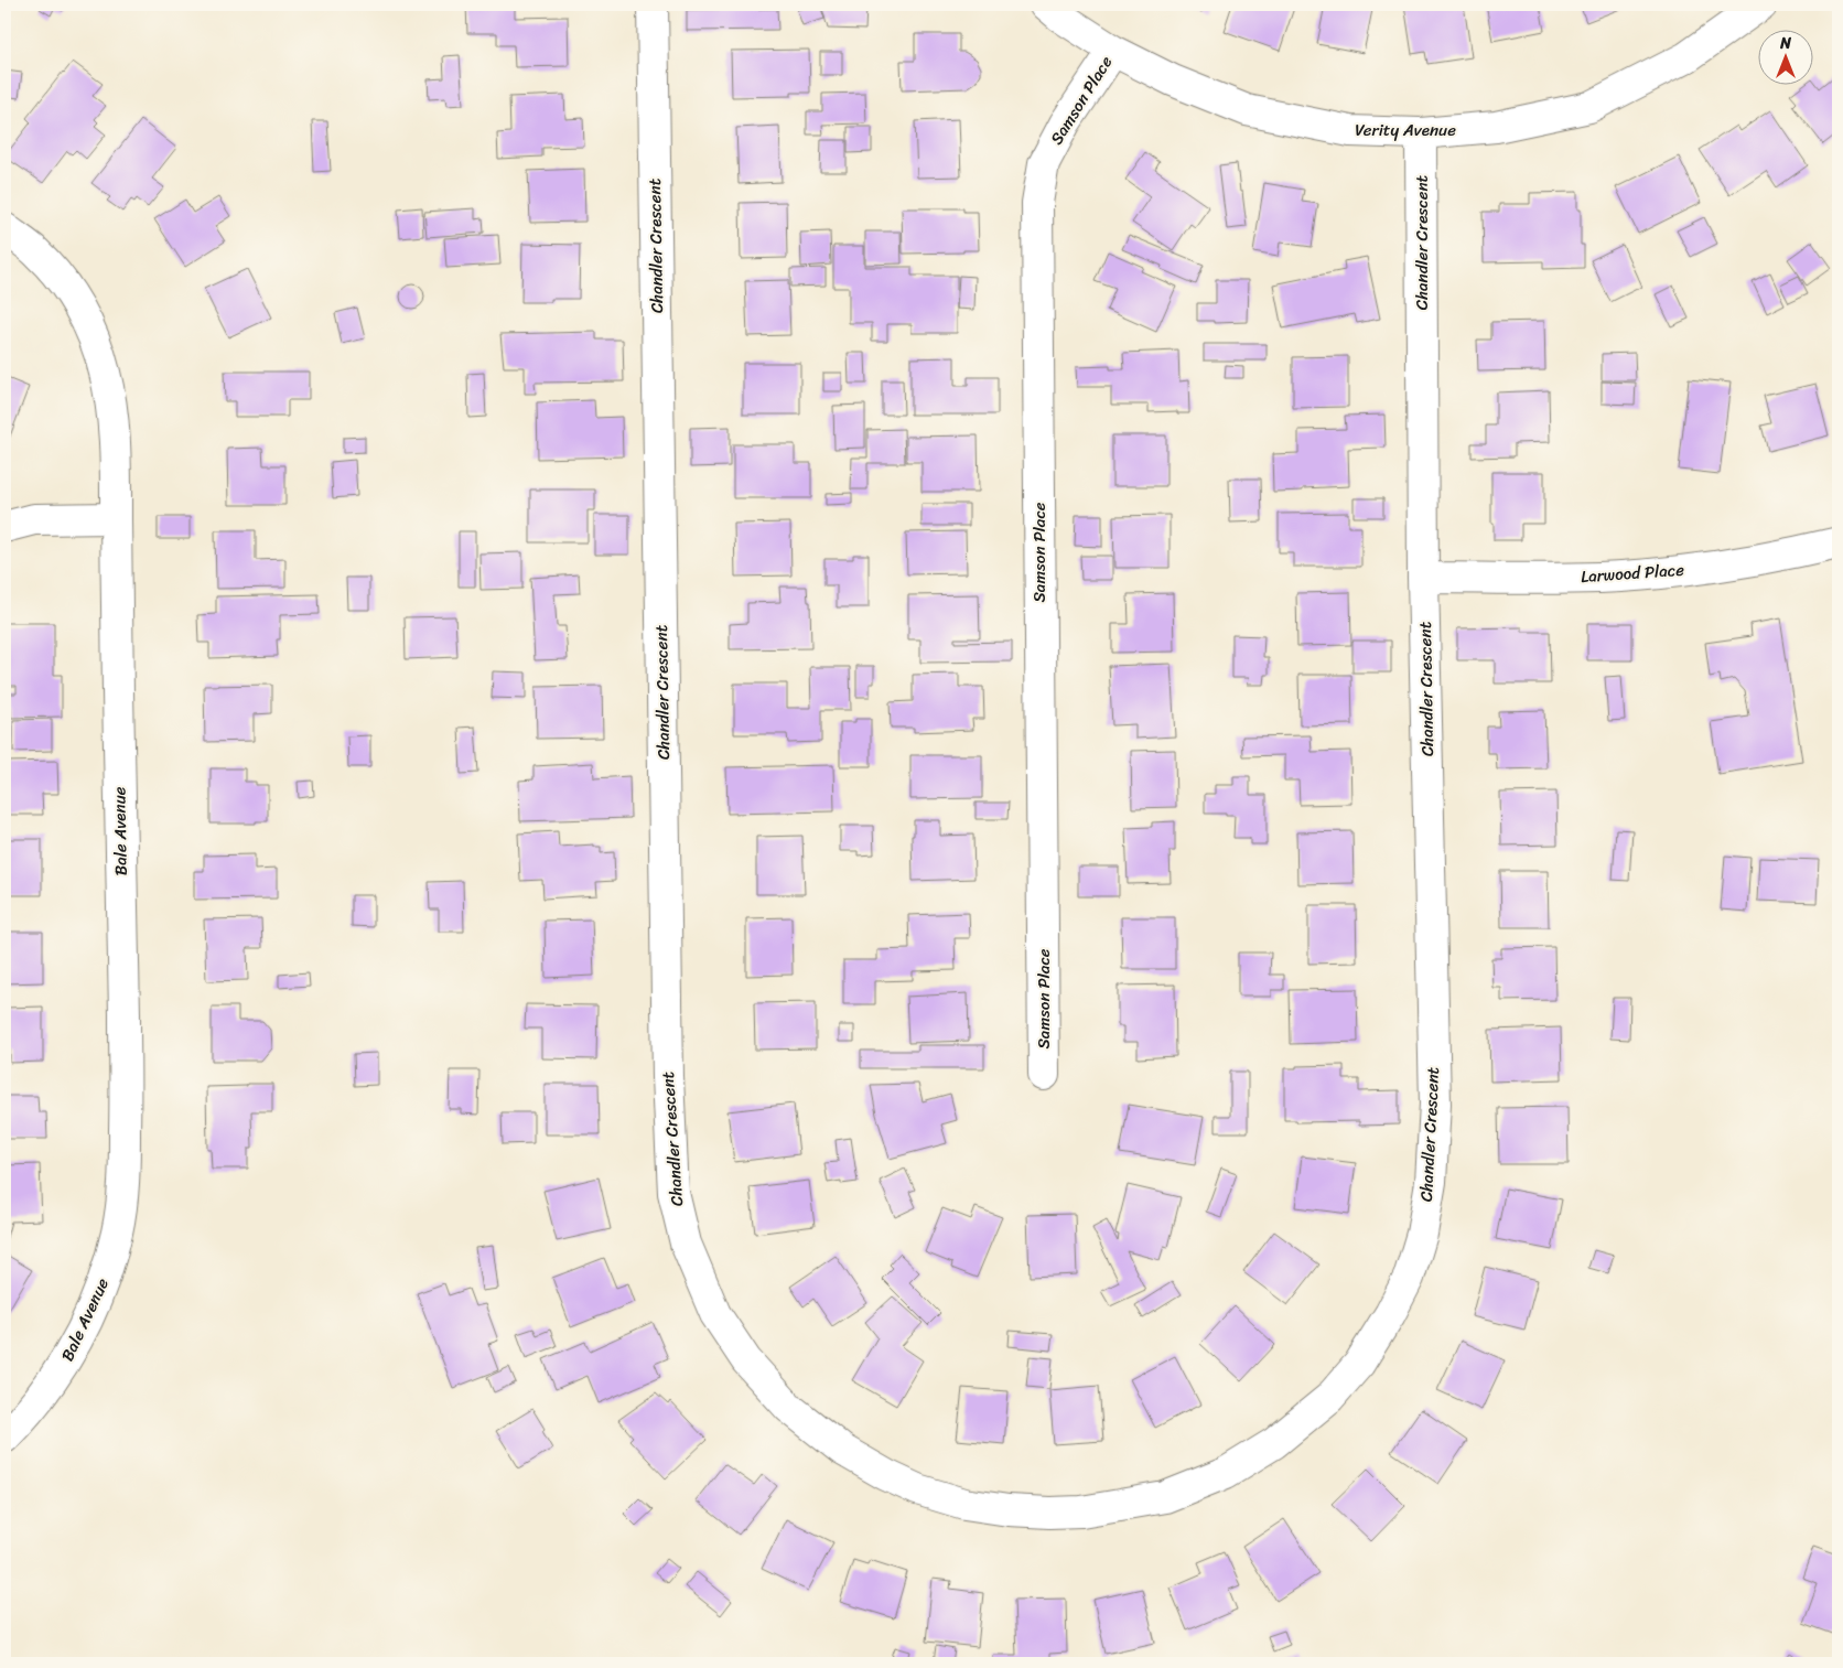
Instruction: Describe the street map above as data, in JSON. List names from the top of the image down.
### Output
{
  "streets": {
    "street": [
      "Samson Place",
      "Verity Avenue",
      "Chandler Crescent",
      "Larwood Place",
      "Bale Avenue"
    ]
  },
  "crossings": [
    ["Samson Place", "Verity Avenue"],
    ["Verity Avenue", "Chandler Crescent"],
    ["Chandler Crescent", "Larwood Place"]
  ],
  "north": "top"
}
